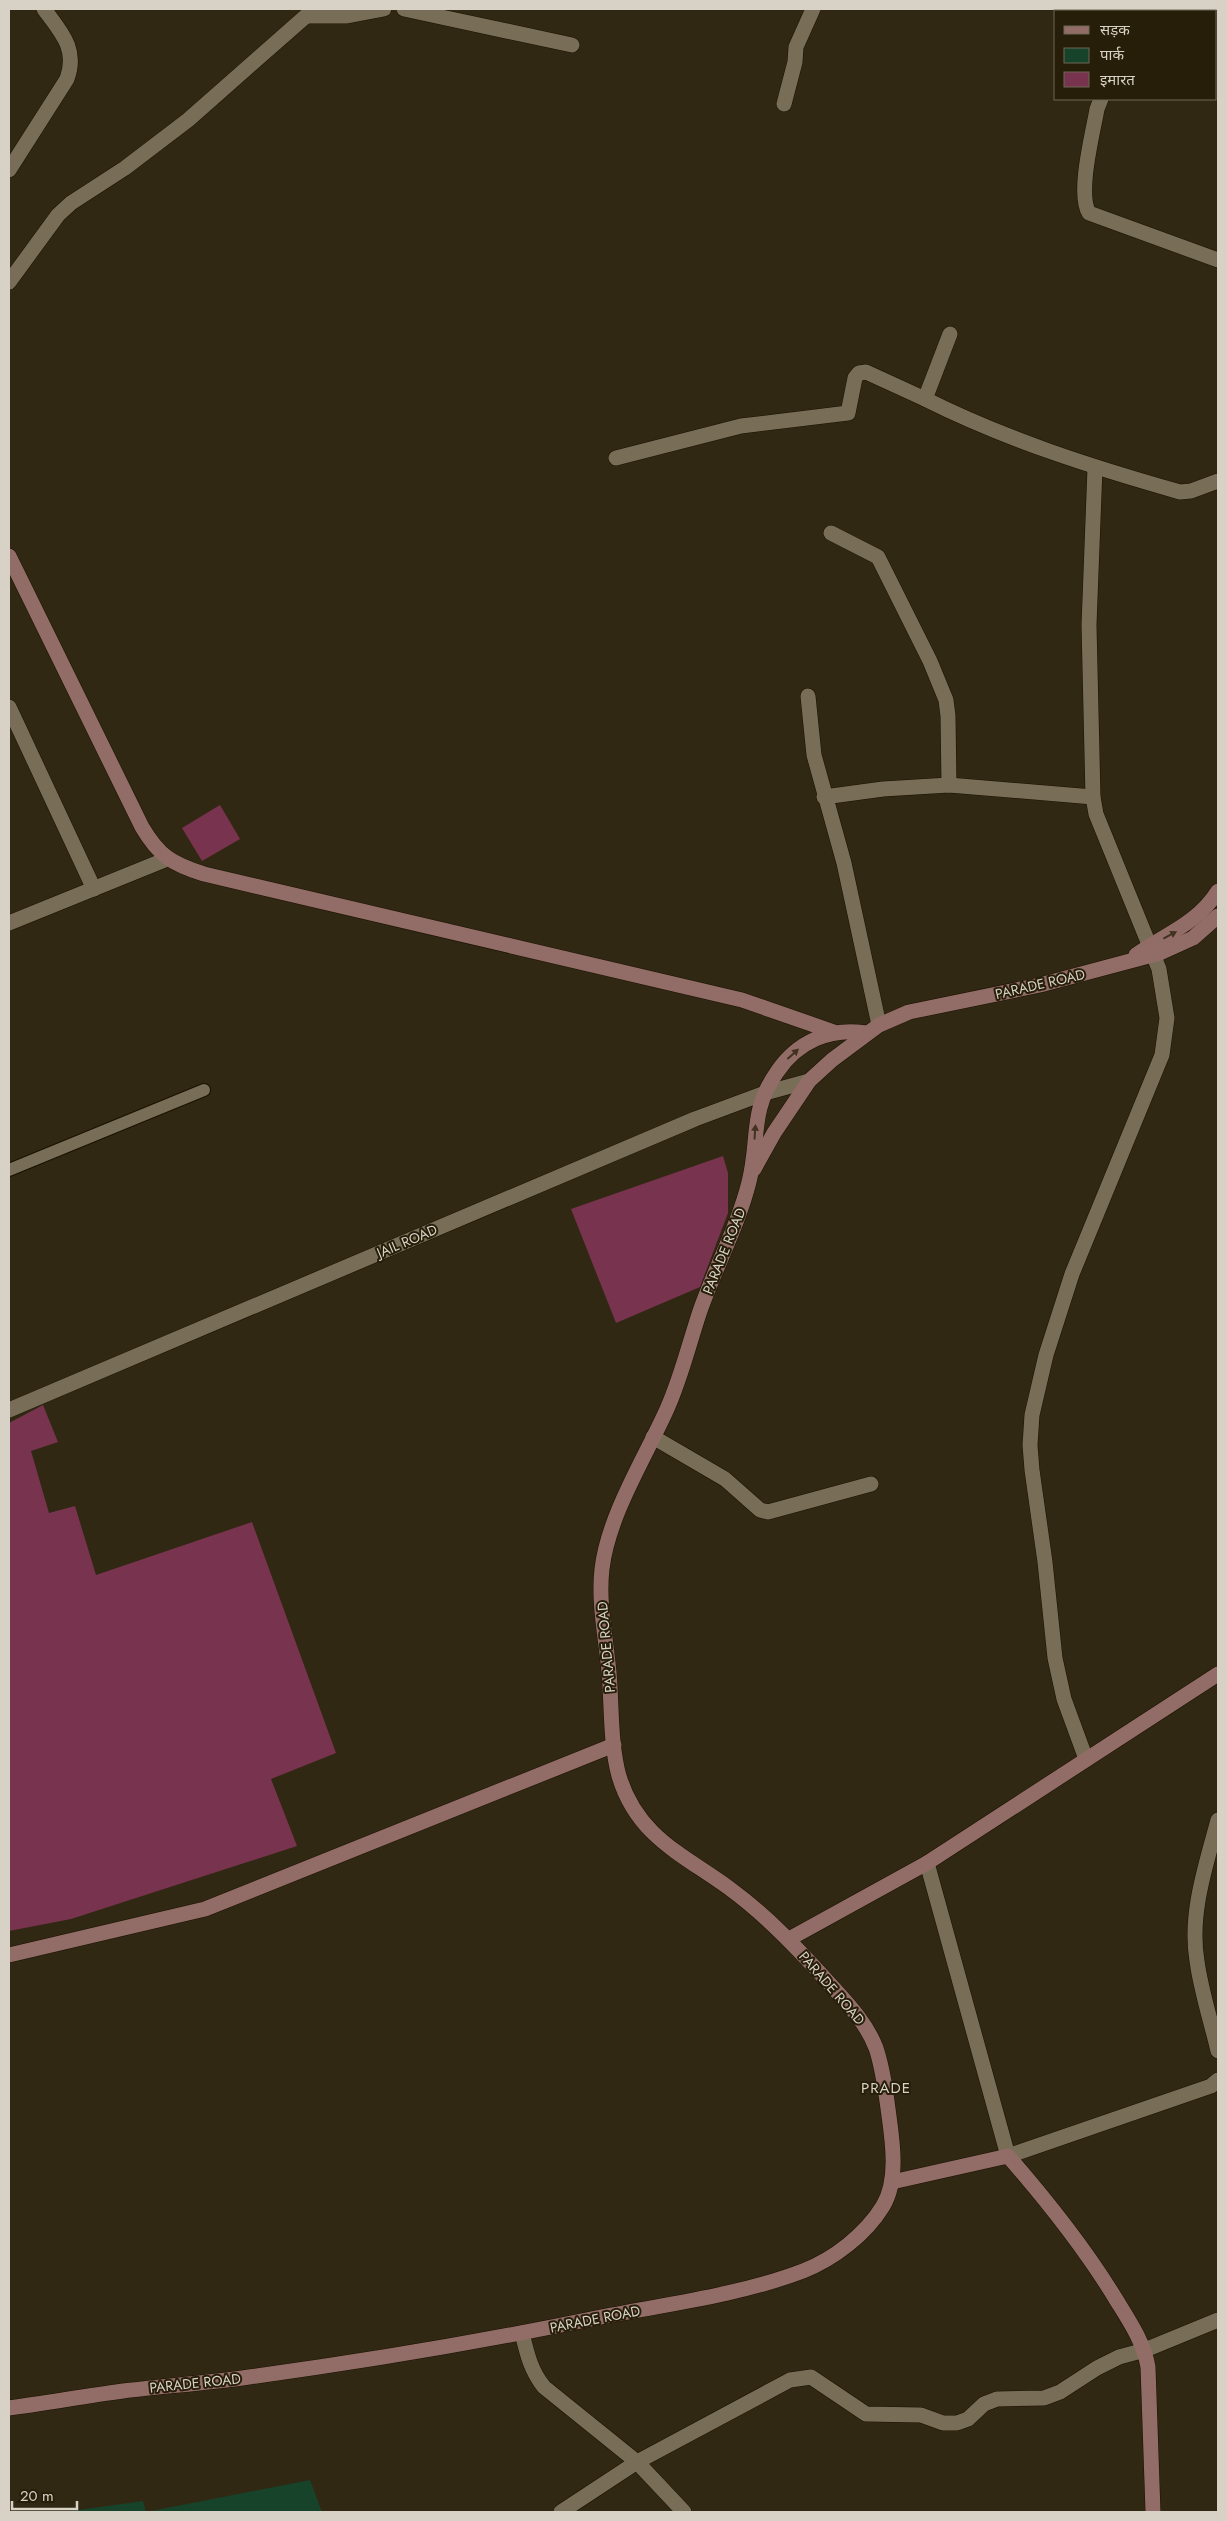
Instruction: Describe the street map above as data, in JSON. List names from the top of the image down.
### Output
{
  "streets": {
    "main road": ["PARADE ROAD"],
    "street": ["JAIL ROAD"]
  },
  "crossings": [
    ["PARADE ROAD", "JAIL ROAD"]
  ],
  "districts": ["PRADE"],
  "legend": ["सड़क", "पार्क", "इमारत"],
  "scale_bar": "20 m"
}
